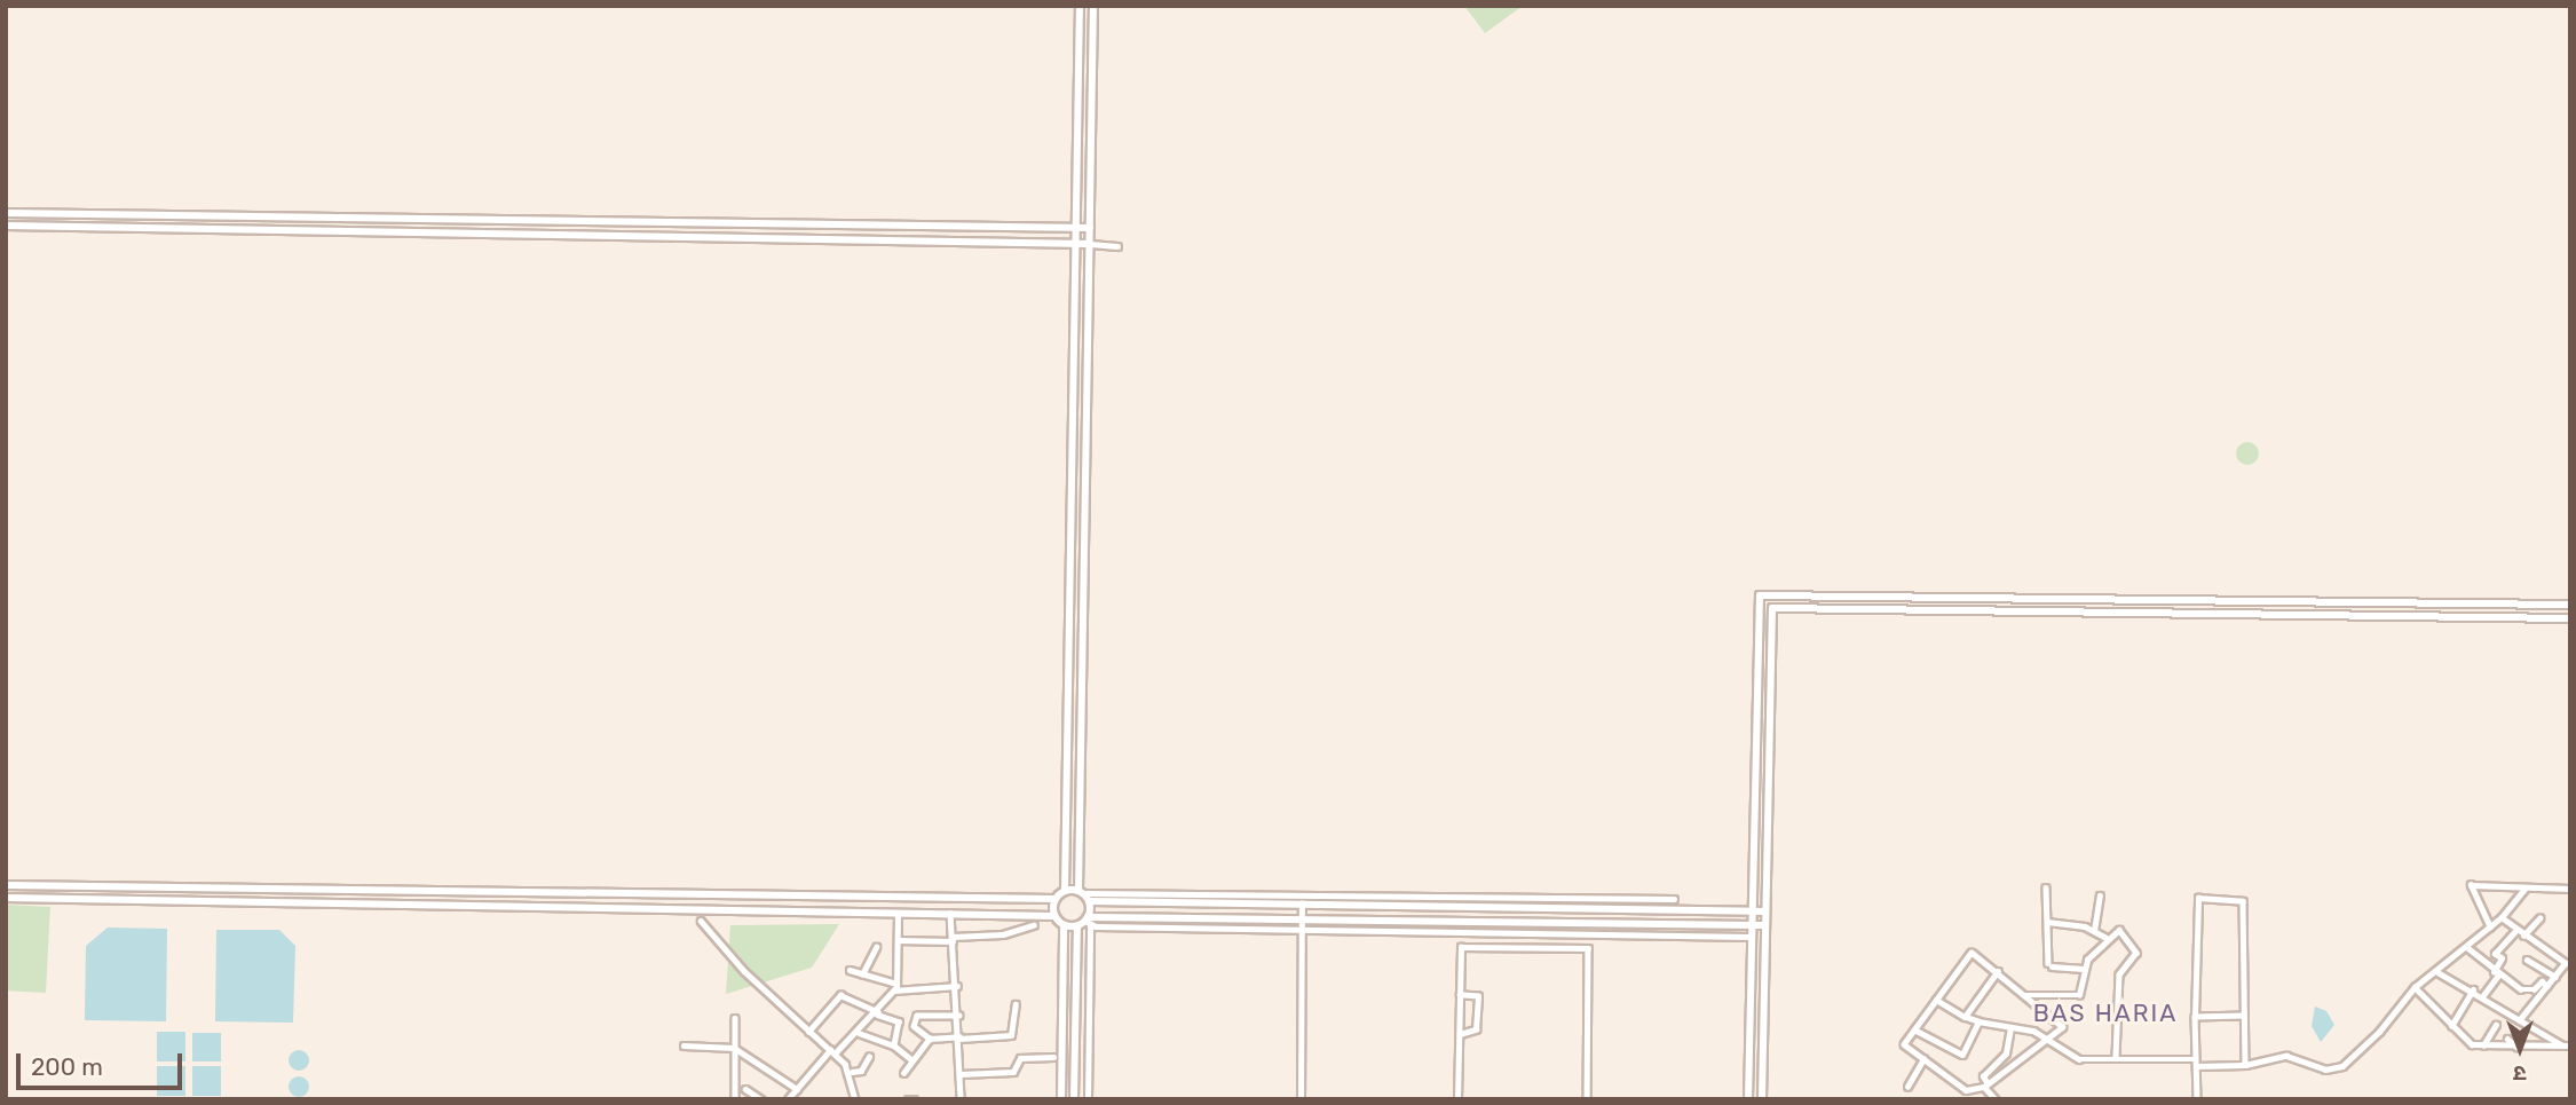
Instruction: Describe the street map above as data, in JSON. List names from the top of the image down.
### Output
{
  "districts": ["BAS HARIA"],
  "scale_bar": "200 m",
  "north": "bottom"
}
